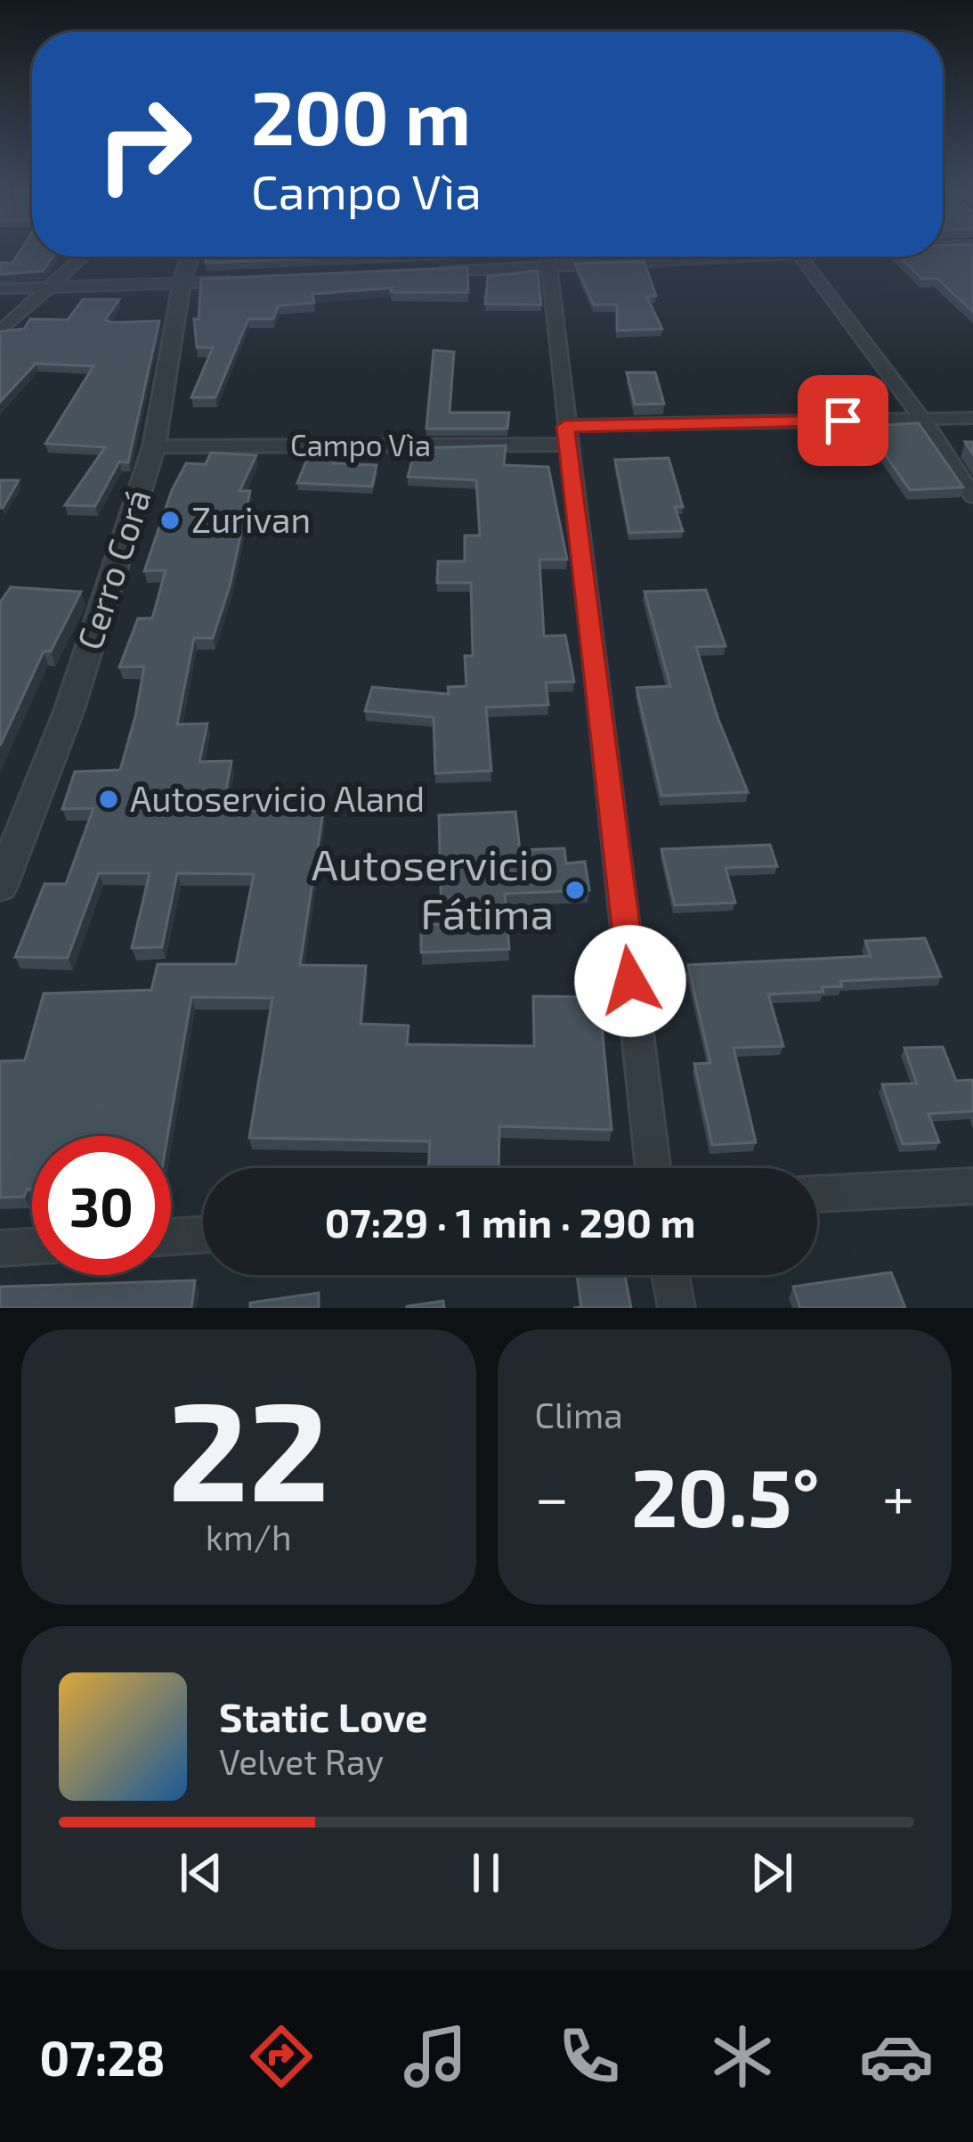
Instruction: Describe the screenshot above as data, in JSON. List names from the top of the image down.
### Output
{
  "streets": {
    "street": ["Campo Vìa", "Cerro Corá"]
  },
  "crossings": [
    ["Campo Vìa", "Cerro Corá"]
  ],
  "places": ["Zurivan", "Autoservicio Aland", "Autoservicio Fátima"],
  "page": {
    "turn": ["200 m", "Campo Vìa"],
    "limit": "30",
    "trip": "07:29 · 1 min · 290 m",
    "tile": [
      ["22", "km/h"],
      "Clima"
    ],
    "heat": ["−", "20.5°", "+"],
    "song": ["Static Love", "Velvet Ray"],
    "tabs": "07:28"
  }
}
